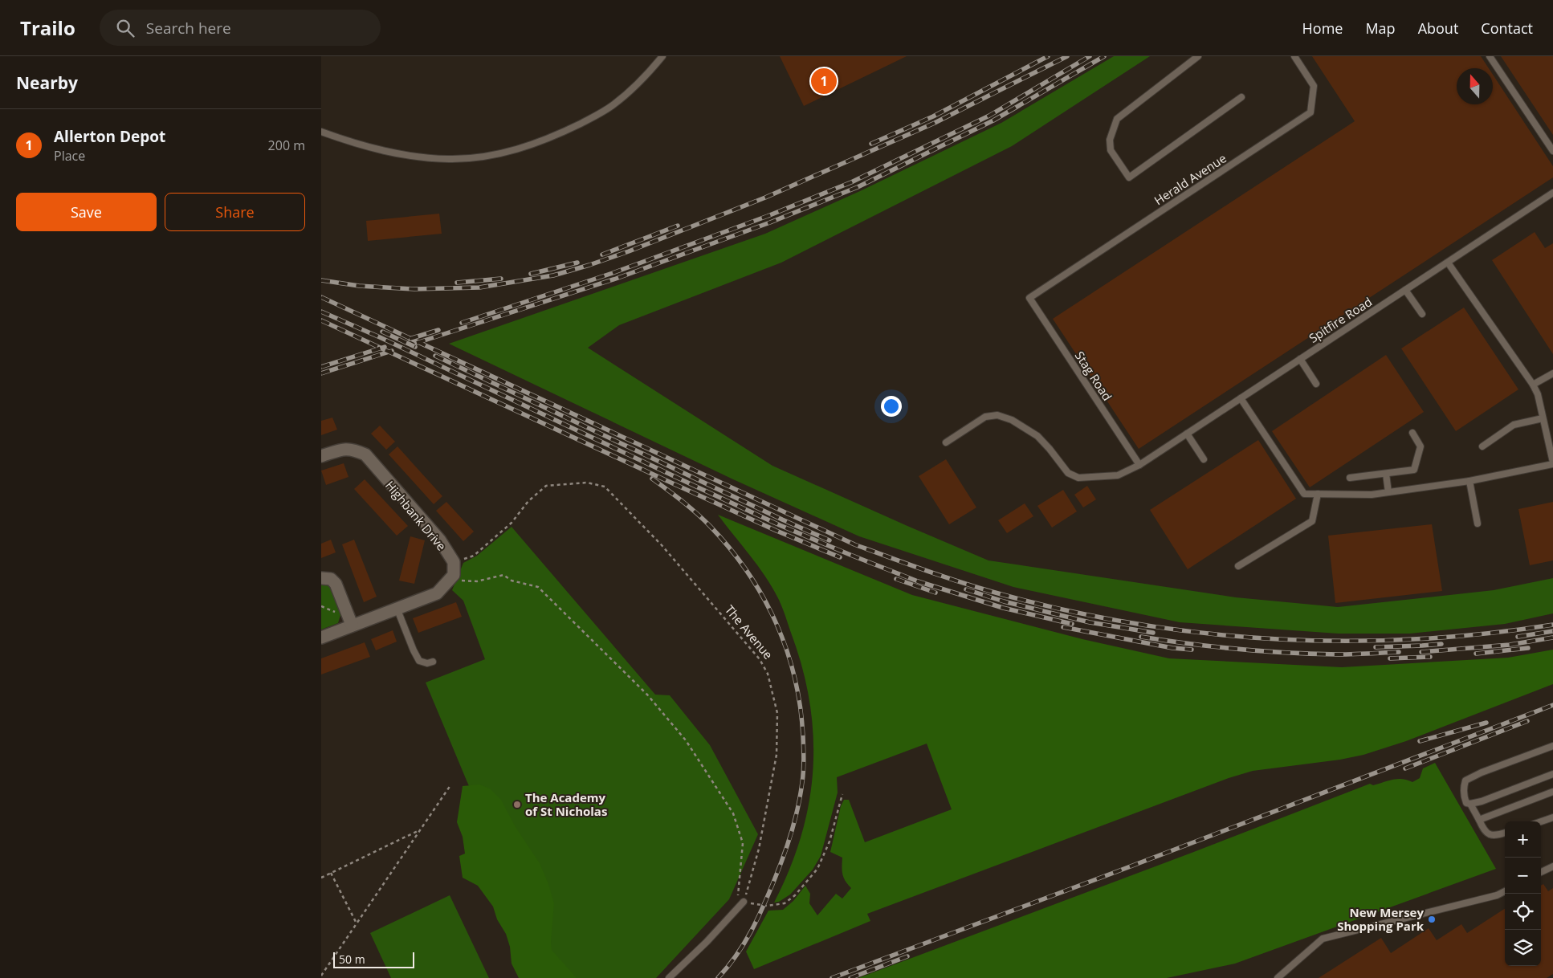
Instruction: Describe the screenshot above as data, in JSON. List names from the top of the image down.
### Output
{
  "streets": {
    "street": ["Highbank Drive"],
    "lane": ["Herald Avenue", "Spitfire Road", "Stag Road"],
    "path": ["The Avenue"]
  },
  "crossings": [
    ["Herald Avenue", "Stag Road"],
    ["Spitfire Road", "Stag Road"],
    ["Highbank Drive", "The Avenue"]
  ],
  "places": ["The Academy of St Nicholas", "New Mersey Shopping Park"],
  "scale_bar": "50 m",
  "north": "top",
  "page": {
    "header": "Trailo",
    "search": "Search here",
    "nav": [
      "Home",
      "Map",
      "About",
      "Contact"
    ],
    "heading": "Nearby",
    "pins": "1",
    "list": [
      {
        "mark": "1",
        "name": "Allerton Depot",
        "note": "Place",
        "value": "200 m"
      }
    ],
    "buttons": ["Save", "Share"],
    "map_buttons": ["+", "−"],
    "scale": "50 m"
  }
}
